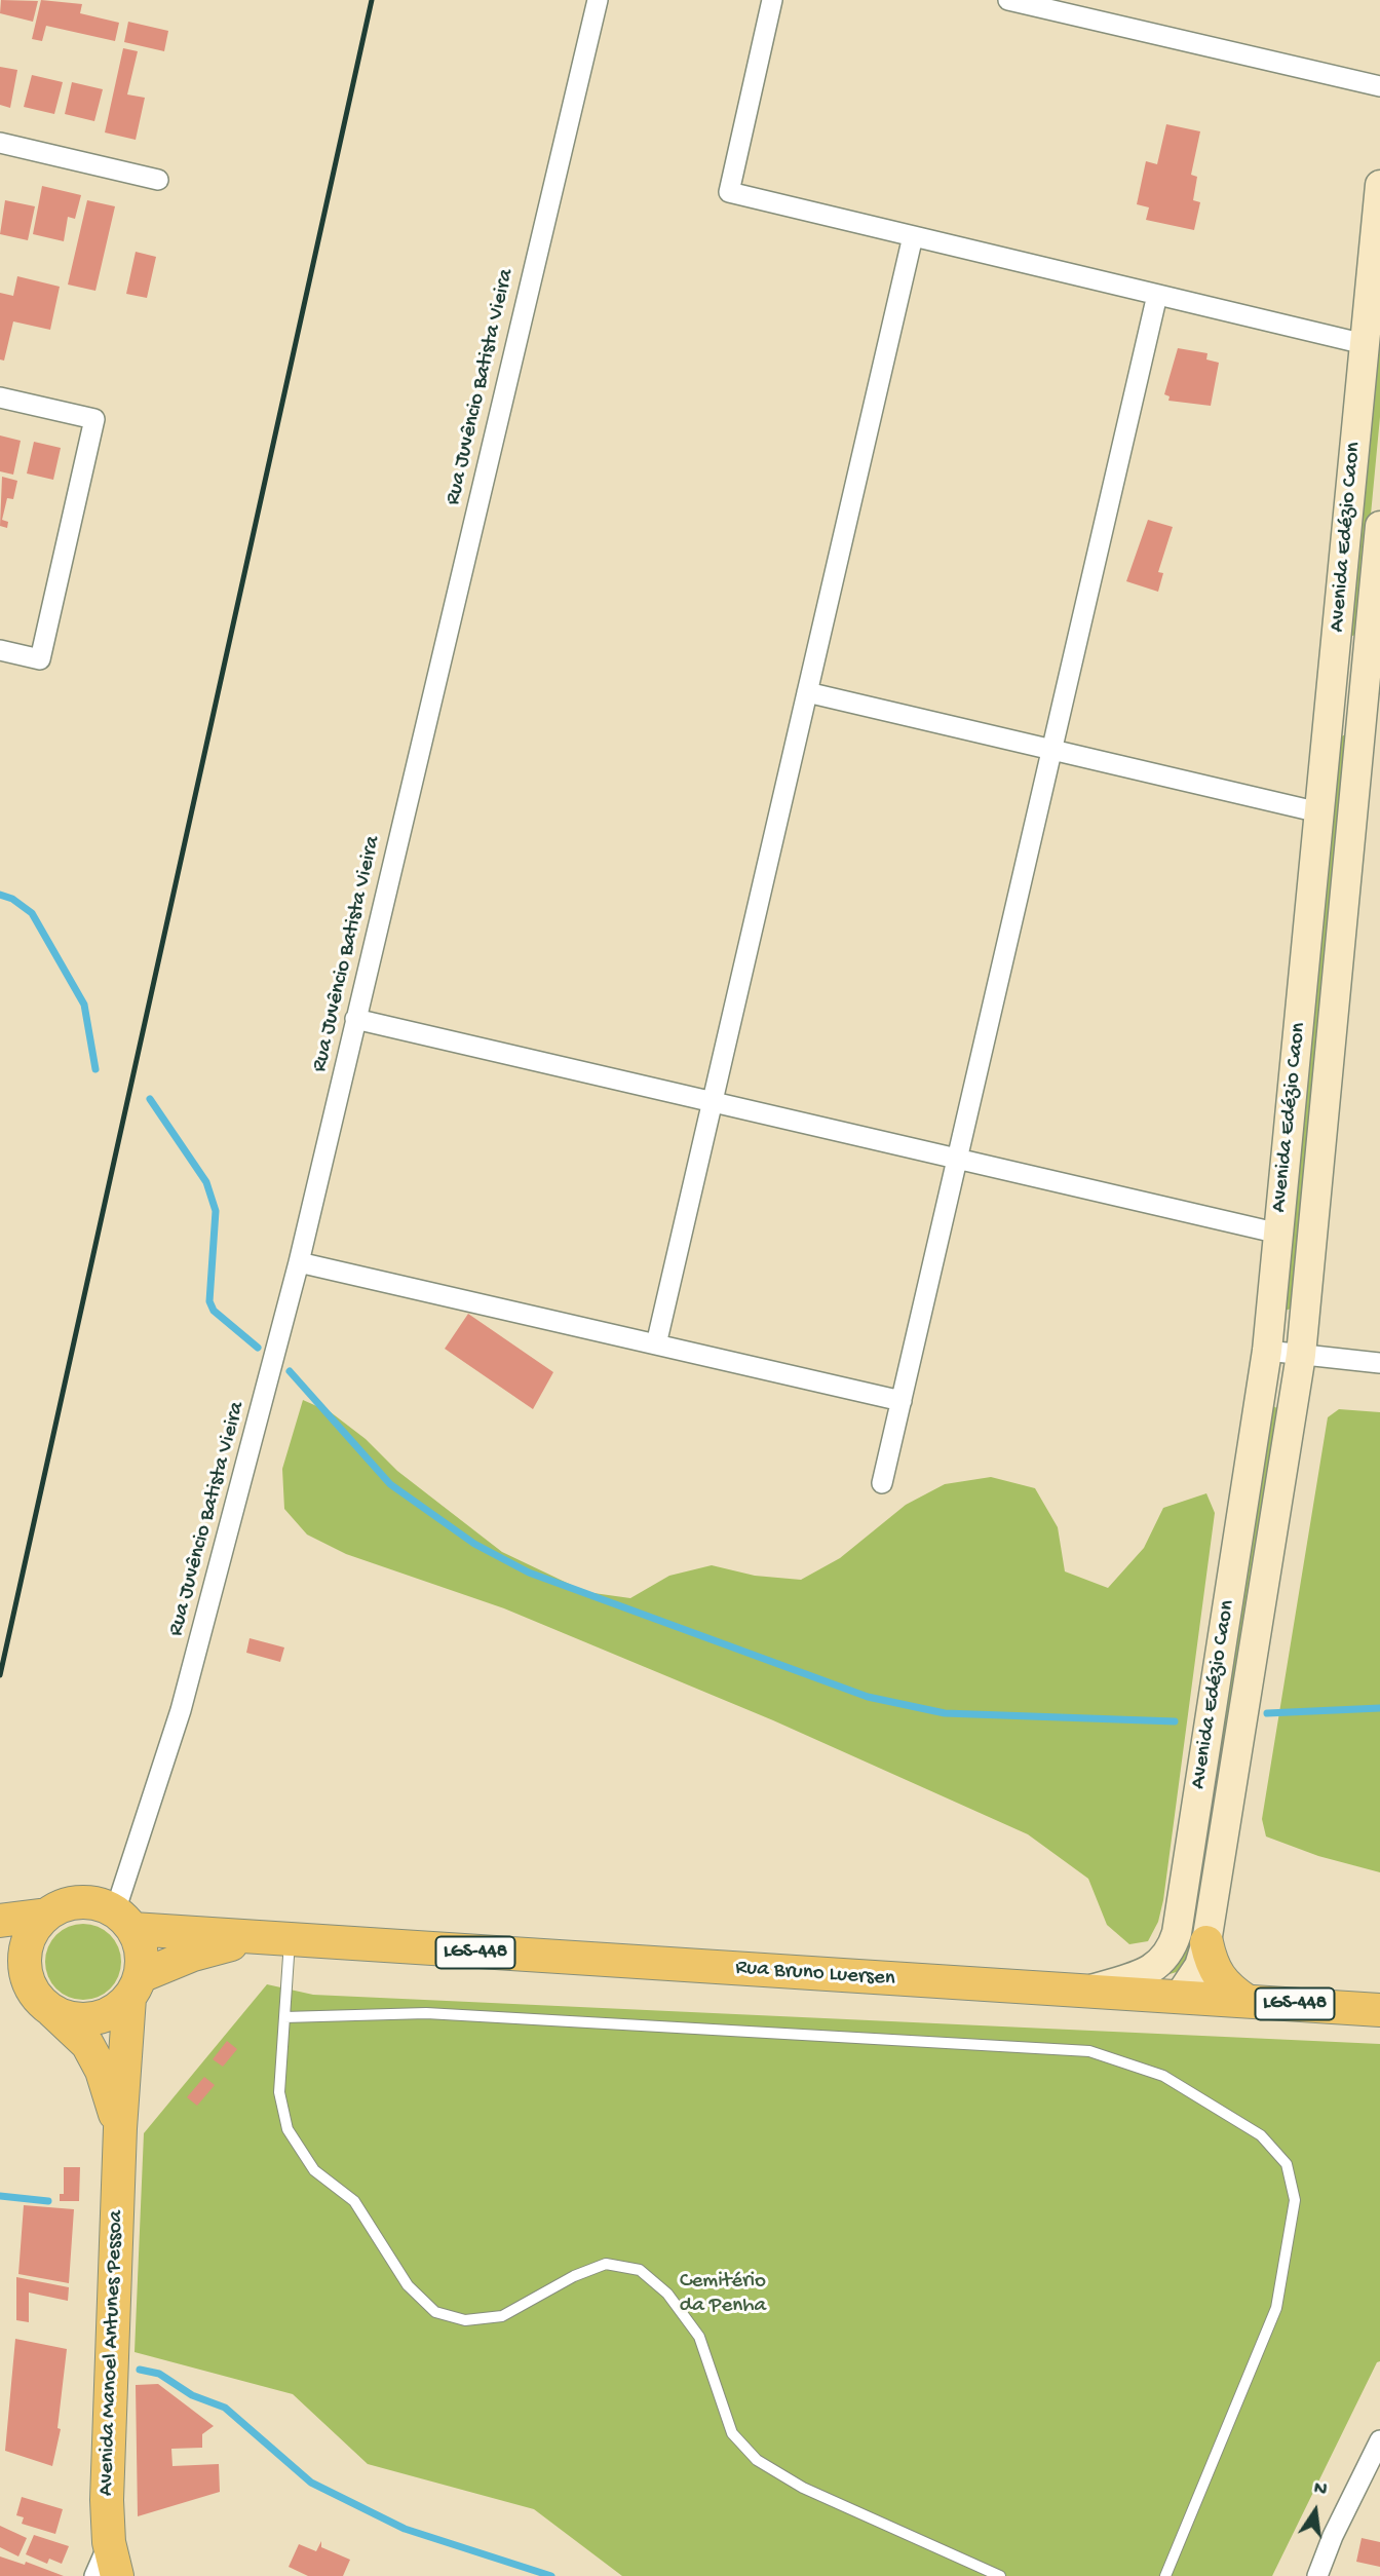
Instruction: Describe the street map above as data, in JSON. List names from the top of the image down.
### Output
{
  "streets": {
    "main road": [
      "Avenida Edézio Caon",
      "LGS-448",
      "Rua Bruno Luersen",
      "Avenida Manoel Antunes Pessoa"
    ],
    "street": ["Rua Juvêncio Batista Vieira"]
  },
  "crossings": [
    ["Rua Juvêncio Batista Vieira", "Rua Bruno Luersen"],
    ["Rua Juvêncio Batista Vieira", "Avenida Manoel Antunes Pessoa"],
    ["Avenida Edézio Caon", "Rua Bruno Luersen"],
    ["Rua Bruno Luersen", "Avenida Manoel Antunes Pessoa"]
  ],
  "parks": ["Cemitério da Penha"],
  "north": "top"
}
